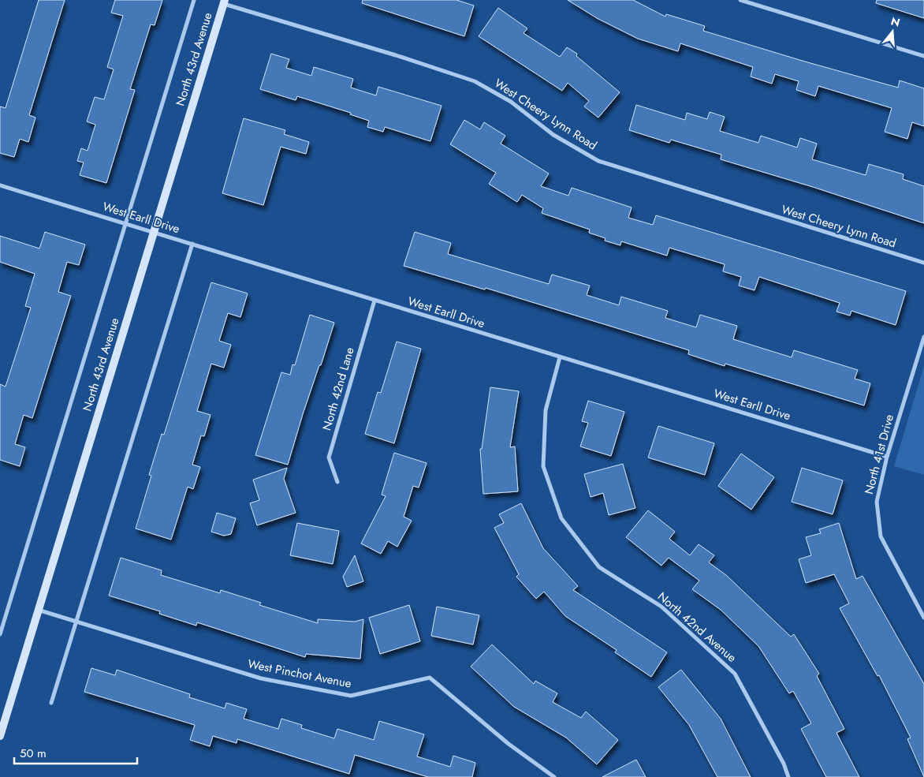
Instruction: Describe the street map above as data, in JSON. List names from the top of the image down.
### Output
{
  "streets": {
    "main road": ["North 43rd Avenue"],
    "street": [
      "West Cheery Lynn Road",
      "West Earll Drive",
      "North 42nd Lane",
      "North 41st Drive",
      "North 42nd Avenue",
      "West Pinchot Avenue"
    ]
  },
  "crossings": [
    ["North 43rd Avenue", "West Cheery Lynn Road"],
    ["North 43rd Avenue", "West Earll Drive"],
    ["North 43rd Avenue", "West Pinchot Avenue"],
    ["West Earll Drive", "North 42nd Lane"],
    ["West Earll Drive", "North 41st Drive"],
    ["West Earll Drive", "North 42nd Avenue"]
  ],
  "scale_bar": "50 m",
  "north": "top"
}
